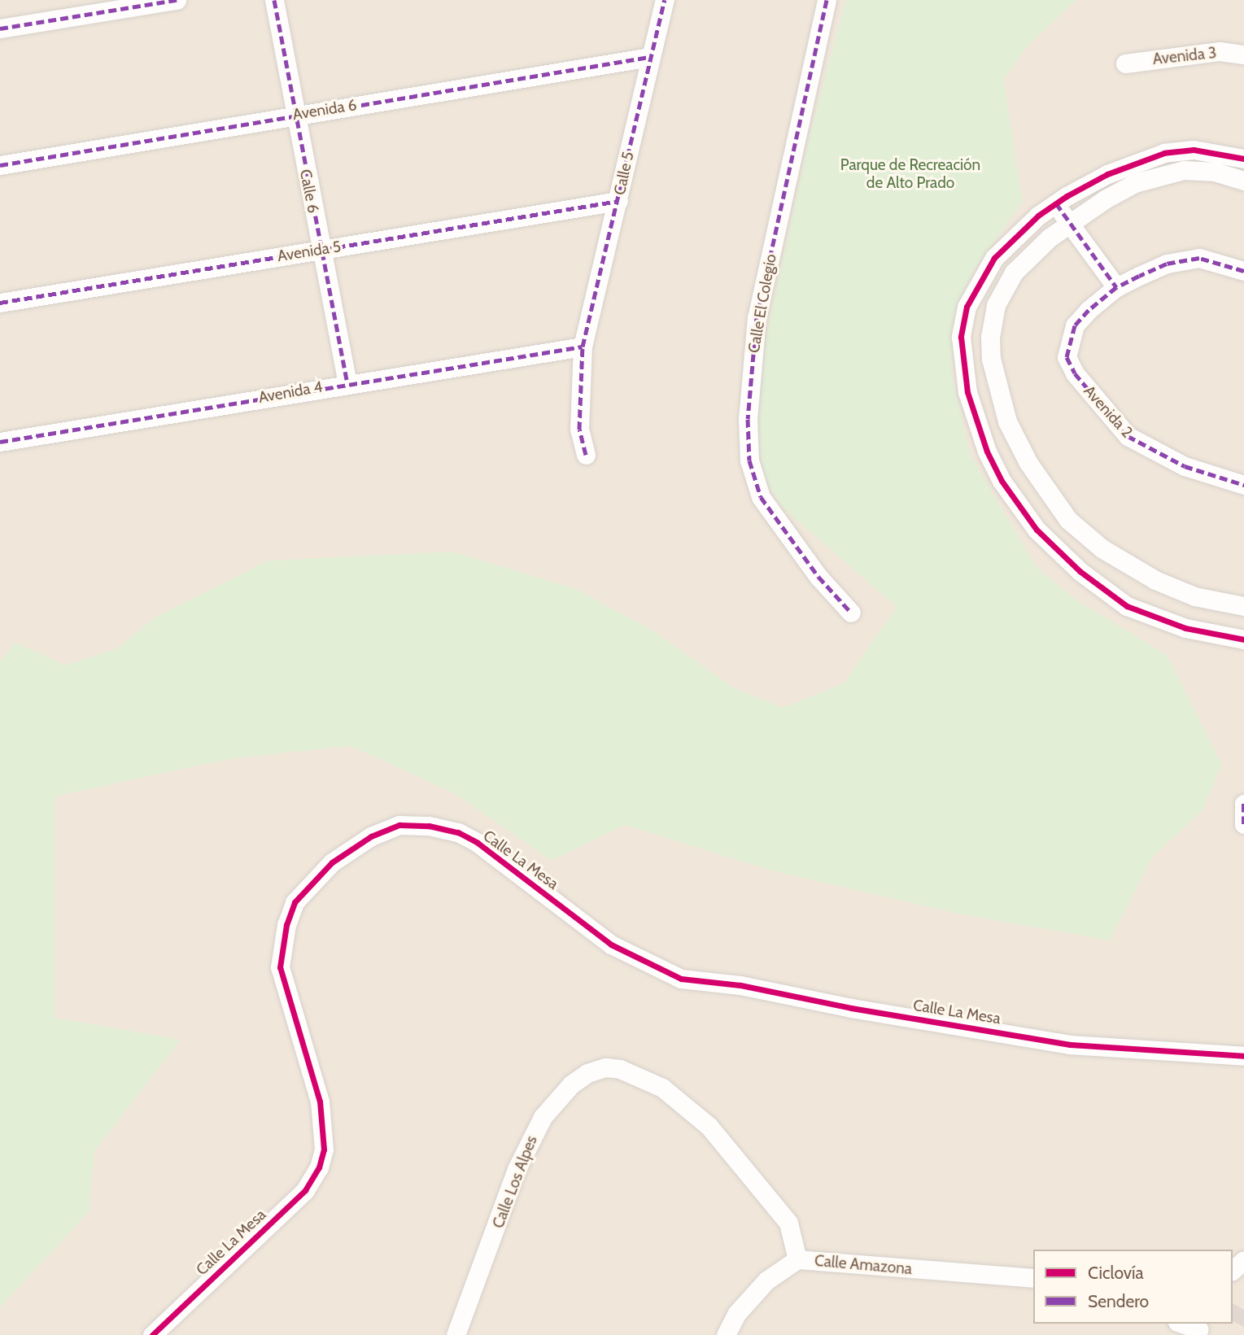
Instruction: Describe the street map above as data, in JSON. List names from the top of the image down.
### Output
{
  "streets": {
    "street": [
      "Avenida 3",
      "Avenida 6",
      "Calle 5",
      "Calle 6",
      "Avenida 5",
      "Calle El Colegio",
      "Avenida 4",
      "Avenida 2",
      "Calle La Mesa",
      "Calle Los Alpes",
      "Calle Amazona"
    ]
  },
  "crossings": [
    ["Avenida 6", "Calle 5"],
    ["Avenida 6", "Calle 6"],
    ["Calle 5", "Avenida 5"],
    ["Calle 5", "Avenida 4"],
    ["Calle 6", "Avenida 5"],
    ["Calle 6", "Avenida 4"],
    ["Calle Los Alpes", "Calle Amazona"]
  ],
  "parks": ["Parque de Recreación de Alto Prado"],
  "legend": ["Ciclovía", "Sendero"]
}
